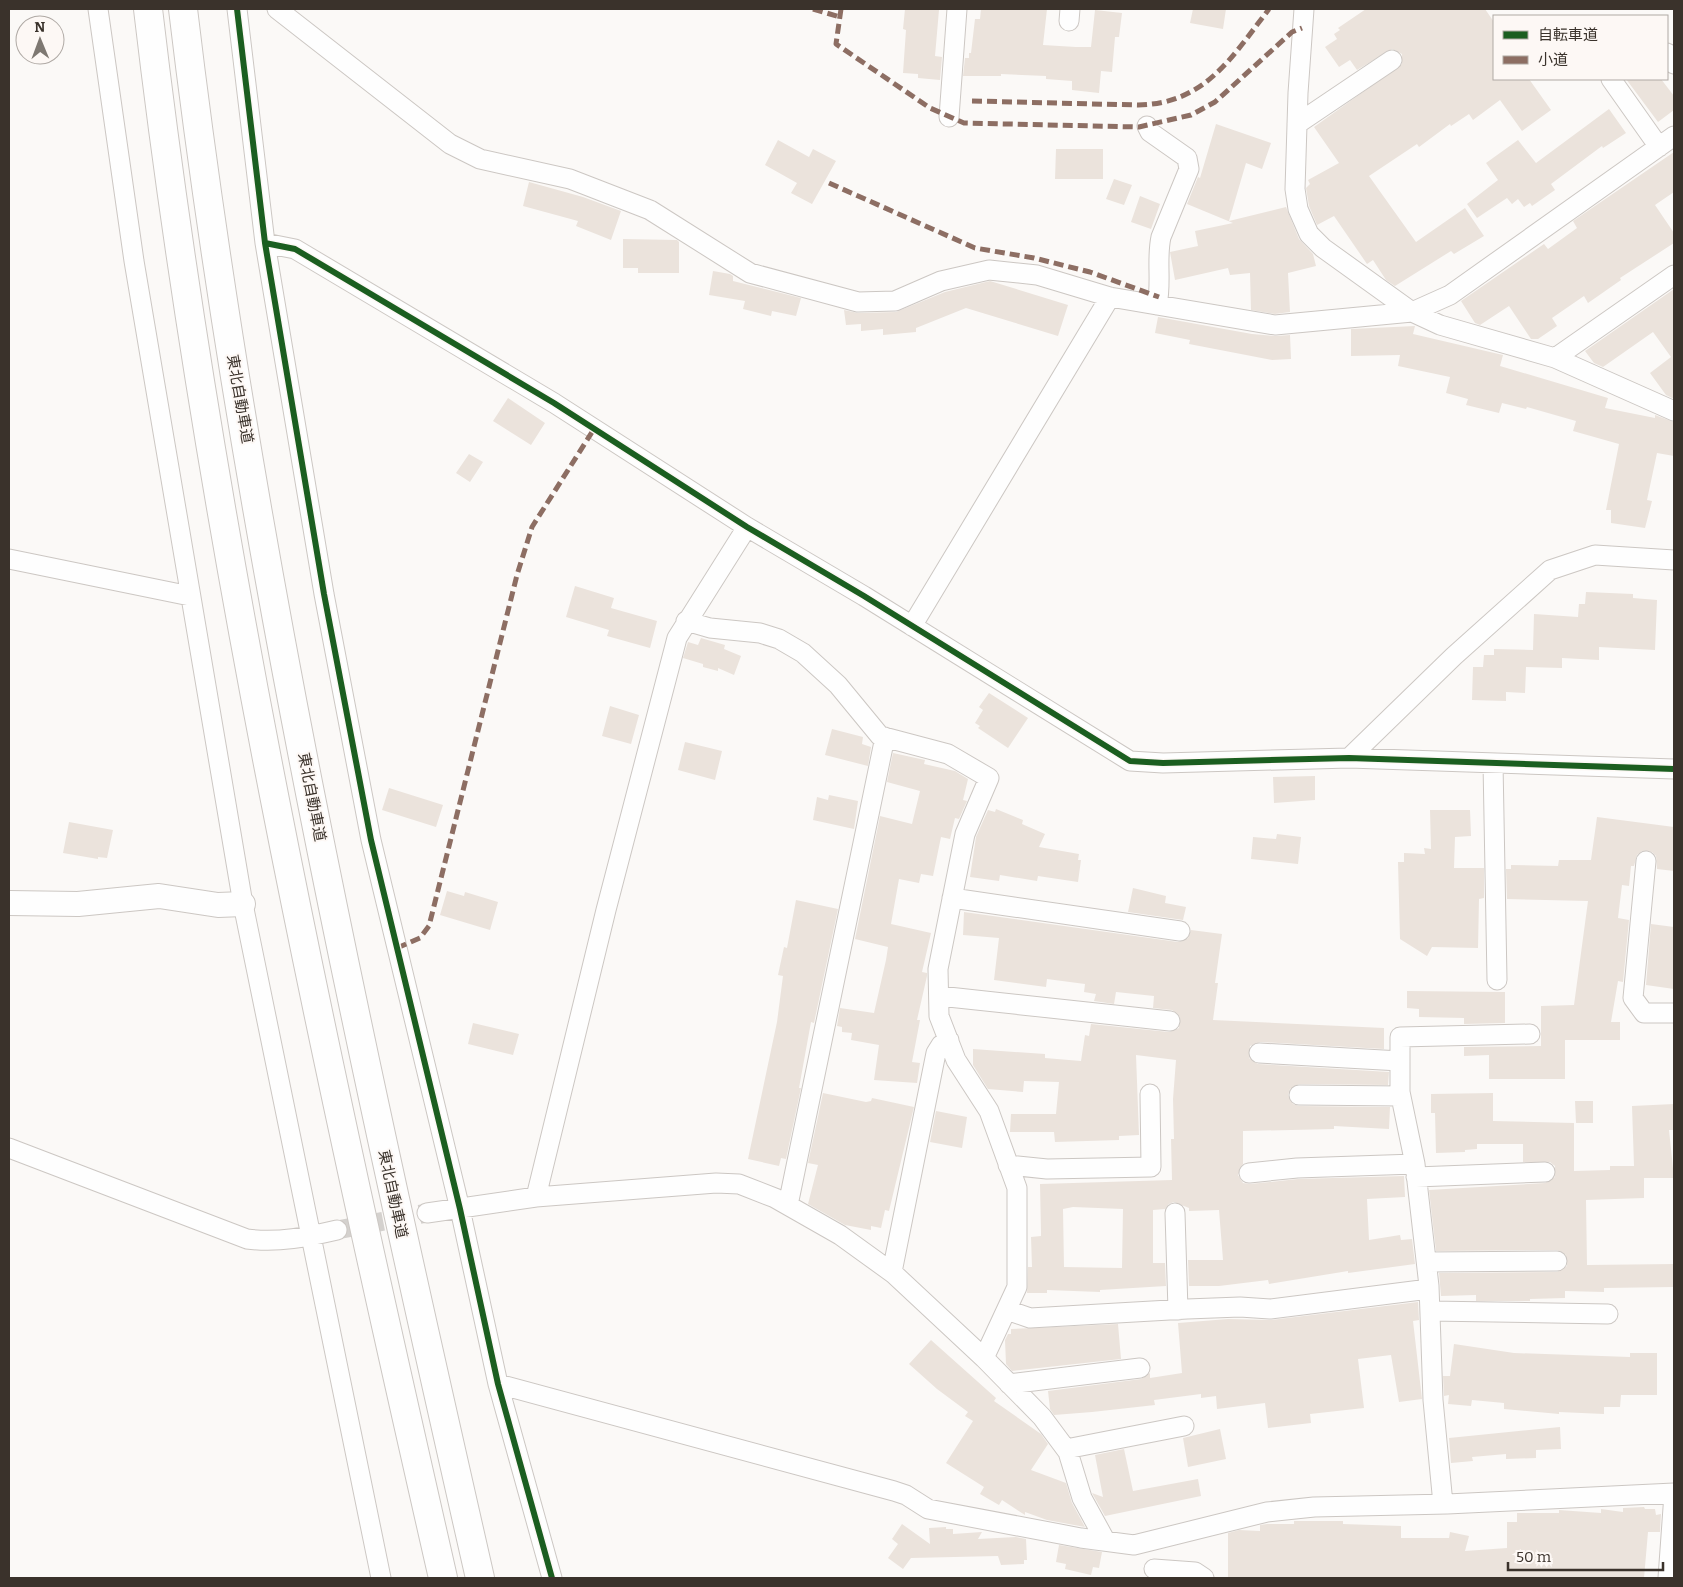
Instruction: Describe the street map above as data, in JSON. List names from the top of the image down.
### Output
{
  "streets": {
    "highway": ["東北自動車道"]
  },
  "legend": ["自転車道", "小道"],
  "scale_bar": "50 m",
  "north": "top"
}
